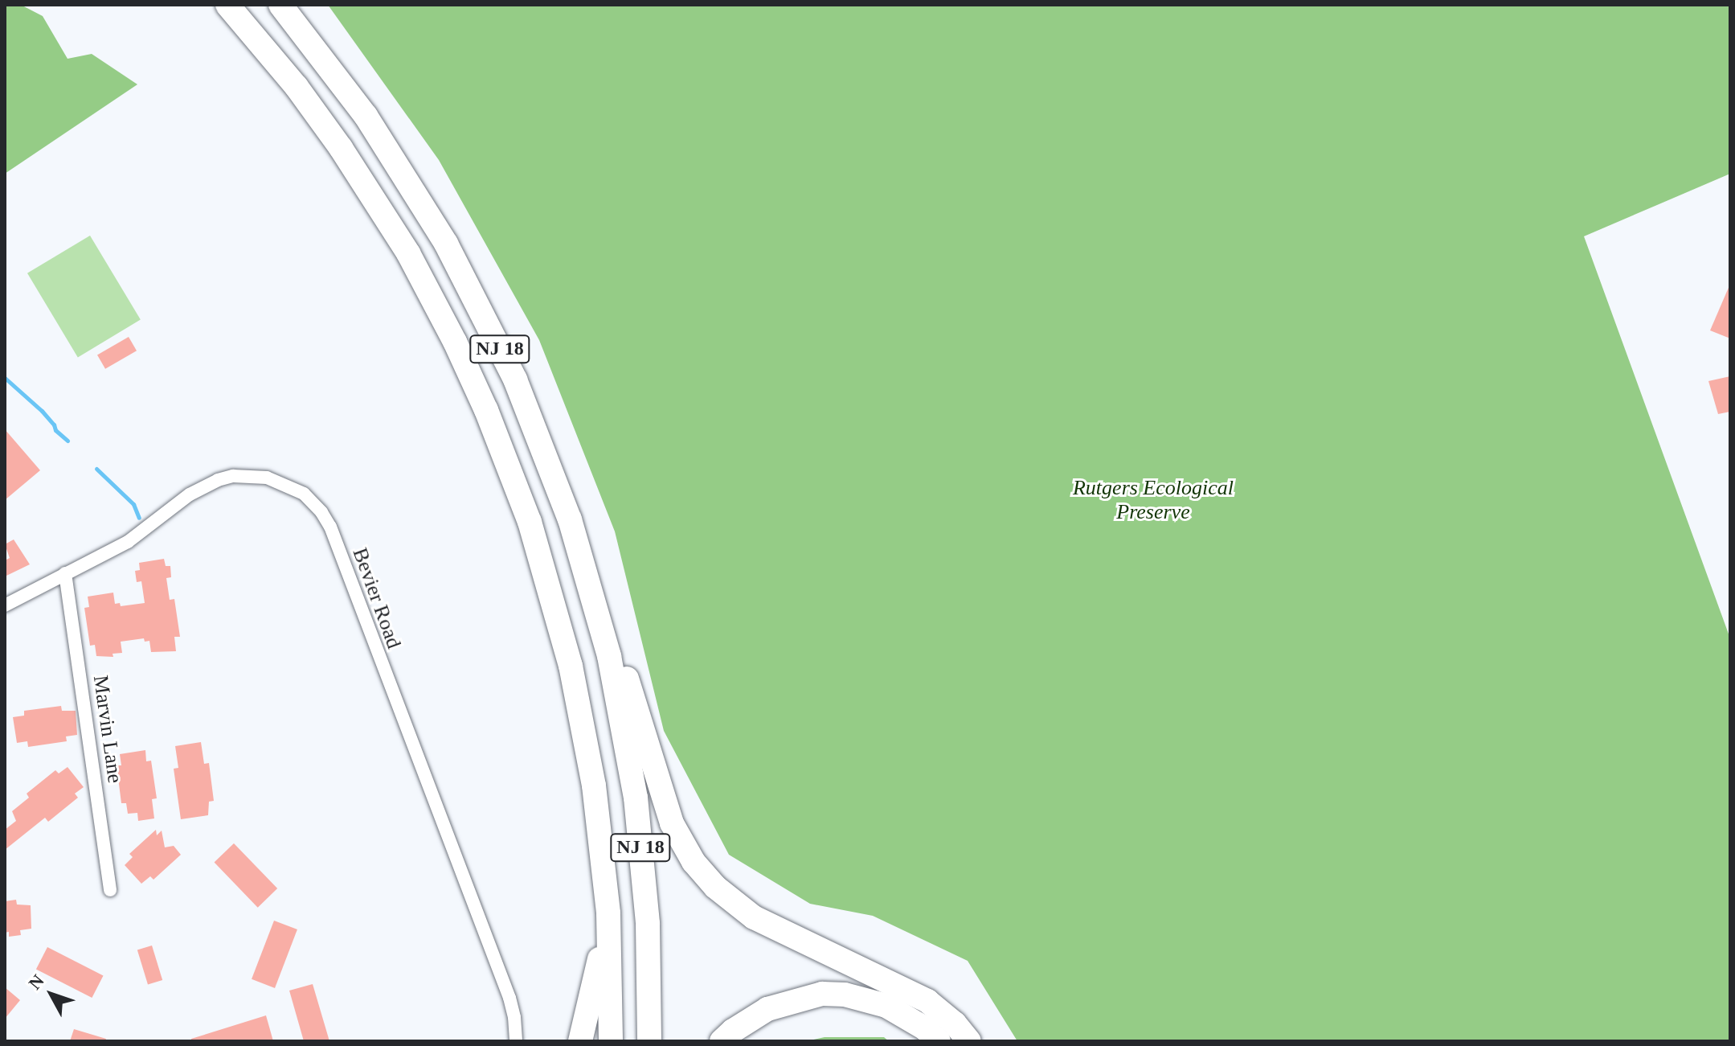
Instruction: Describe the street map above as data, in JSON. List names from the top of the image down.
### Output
{
  "streets": {
    "highway": ["NJ 18"],
    "street": ["Bevier Road", "Marvin Lane"]
  },
  "crossings": [
    ["Bevier Road", "Marvin Lane"]
  ],
  "parks": ["Rutgers Ecological Preserve"],
  "north": "top left"
}
